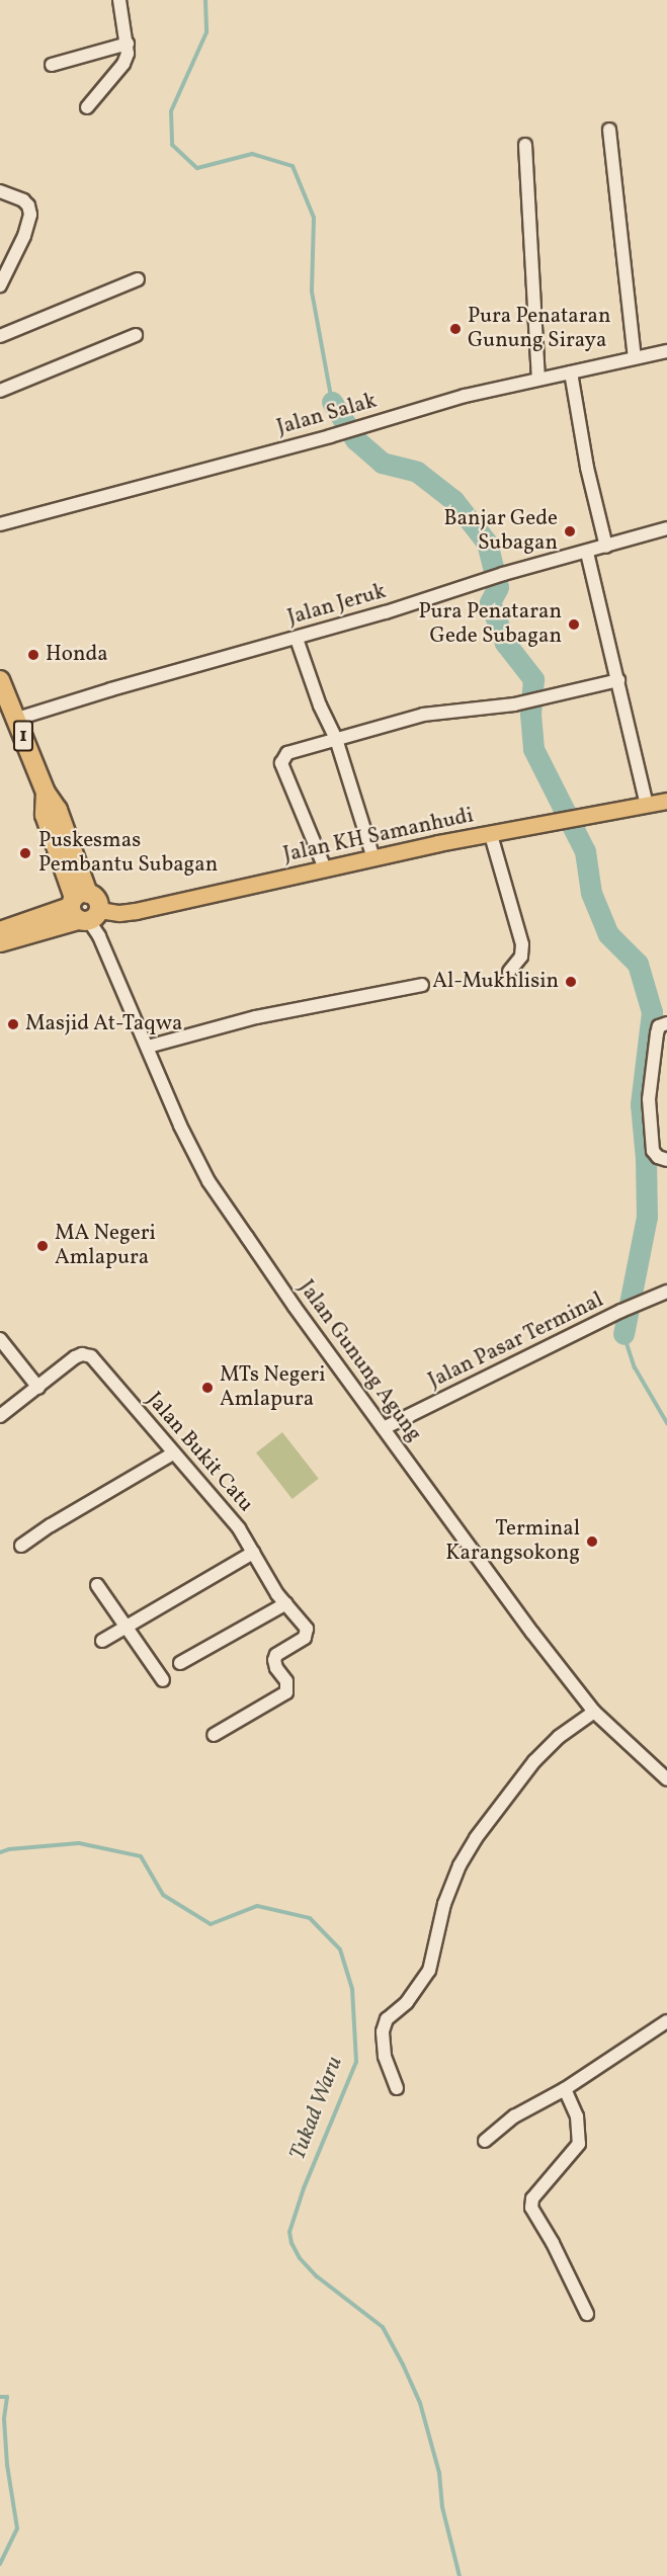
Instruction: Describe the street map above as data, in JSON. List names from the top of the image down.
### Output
{
  "streets": {
    "highway": ["1"],
    "main road": ["Jalan KH Samanhudi"],
    "street": [
      "Jalan Salak",
      "Jalan Jeruk",
      "Jalan Pasar Terminal",
      "Jalan Gunung Agung",
      "Jalan Bukit Catu"
    ]
  },
  "crossings": [
    ["Jalan Jeruk", "1"],
    ["1", "Jalan KH Samanhudi"],
    ["1", "Jalan Gunung Agung"],
    ["Jalan KH Samanhudi", "Jalan Gunung Agung"],
    ["Jalan Pasar Terminal", "Jalan Gunung Agung"]
  ],
  "water": ["Tukad Waru"],
  "places": [
    "Pura Penataran Gunung Siraya",
    "Banjar Gede Subagan",
    "Pura Penataran Gede Subagan",
    "Honda",
    "Puskesmas Pembantu Subagan",
    "Al-Mukhlisin",
    "Masjid At-Taqwa",
    "MA Negeri Amlapura",
    "MTs Negeri Amlapura",
    "Terminal Karangsokong"
  ]
}
